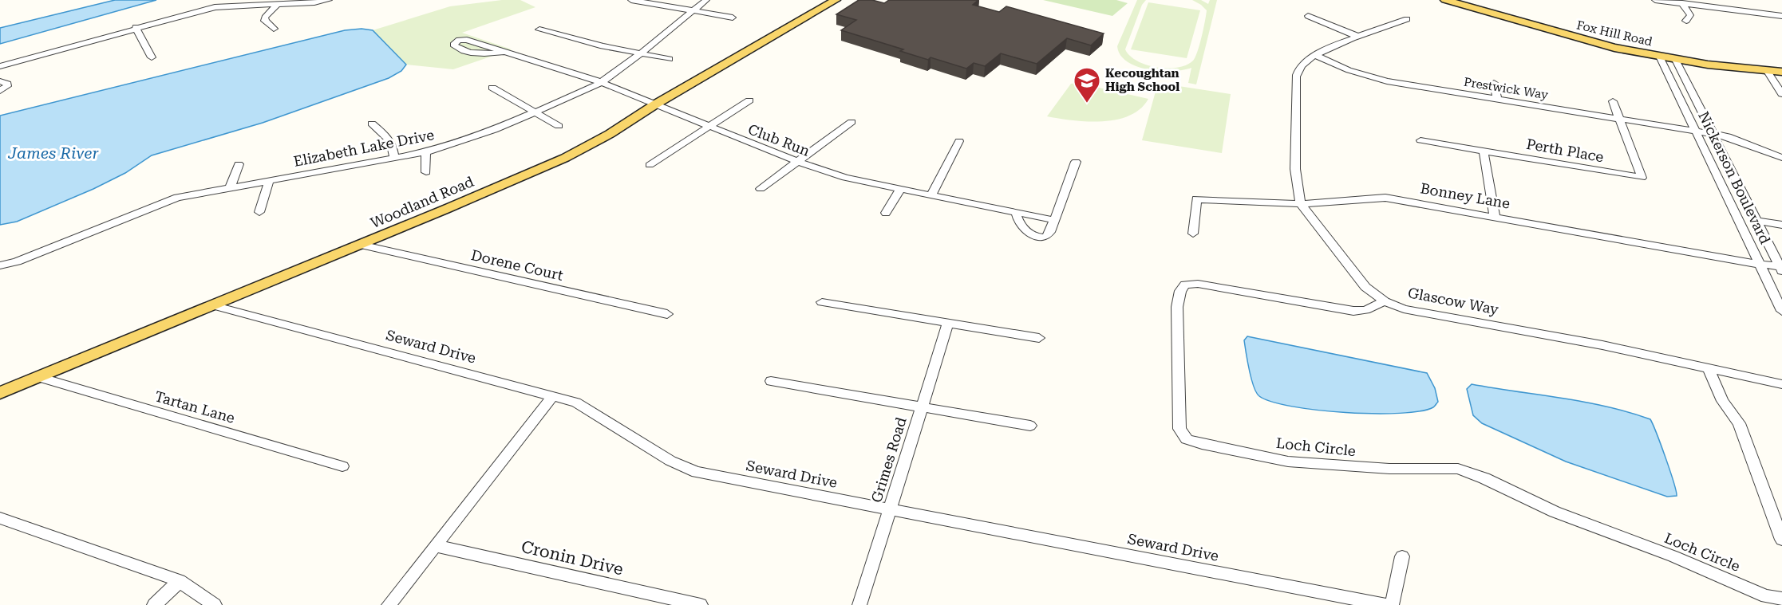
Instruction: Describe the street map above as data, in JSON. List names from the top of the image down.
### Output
{
  "streets": {
    "main road": ["Fox Hill Road", "Woodland Road"],
    "street": [
      "Prestwick Way",
      "Club Run",
      "Elizabeth Lake Drive",
      "Perth Place",
      "Nickerson Boulevard",
      "Bonney Lane",
      "Dorene Court",
      "Glascow Way",
      "Seward Drive",
      "Tartan Lane",
      "Loch Circle",
      "Grimes Road",
      "Cronin Drive"
    ]
  },
  "crossings": [
    ["Fox Hill Road", "Nickerson Boulevard"],
    ["Prestwick Way", "Perth Place"],
    ["Prestwick Way", "Nickerson Boulevard"],
    ["Prestwick Way", "Glascow Way"],
    ["Club Run", "Elizabeth Lake Drive"],
    ["Club Run", "Woodland Road"],
    ["Nickerson Boulevard", "Bonney Lane"],
    ["Bonney Lane", "Glascow Way"],
    ["Woodland Road", "Dorene Court"],
    ["Woodland Road", "Seward Drive"],
    ["Woodland Road", "Tartan Lane"],
    ["Glascow Way", "Loch Circle"],
    ["Seward Drive", "Grimes Road"]
  ],
  "water": ["James River"],
  "places": {
    "school or university": ["Kecoughtan High School"]
  }
}
